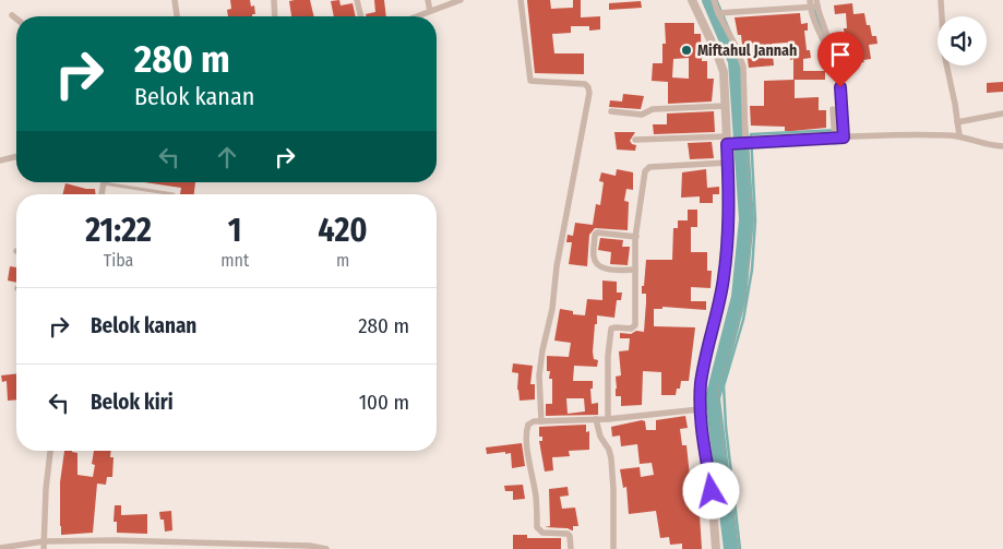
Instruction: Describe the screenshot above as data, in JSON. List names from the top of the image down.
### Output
{
  "places": ["Miftahul Jannah"],
  "page": {
    "turn": ["280 m", "Belok kanan"],
    "eta": [
      "21:22",
      "Tiba",
      "1",
      "mnt",
      "420",
      "m"
    ],
    "list": [
      {
        "name": "Belok kanan",
        "value": "280 m"
      },
      {
        "name": "Belok kiri",
        "value": "100 m"
      }
    ]
  }
}
